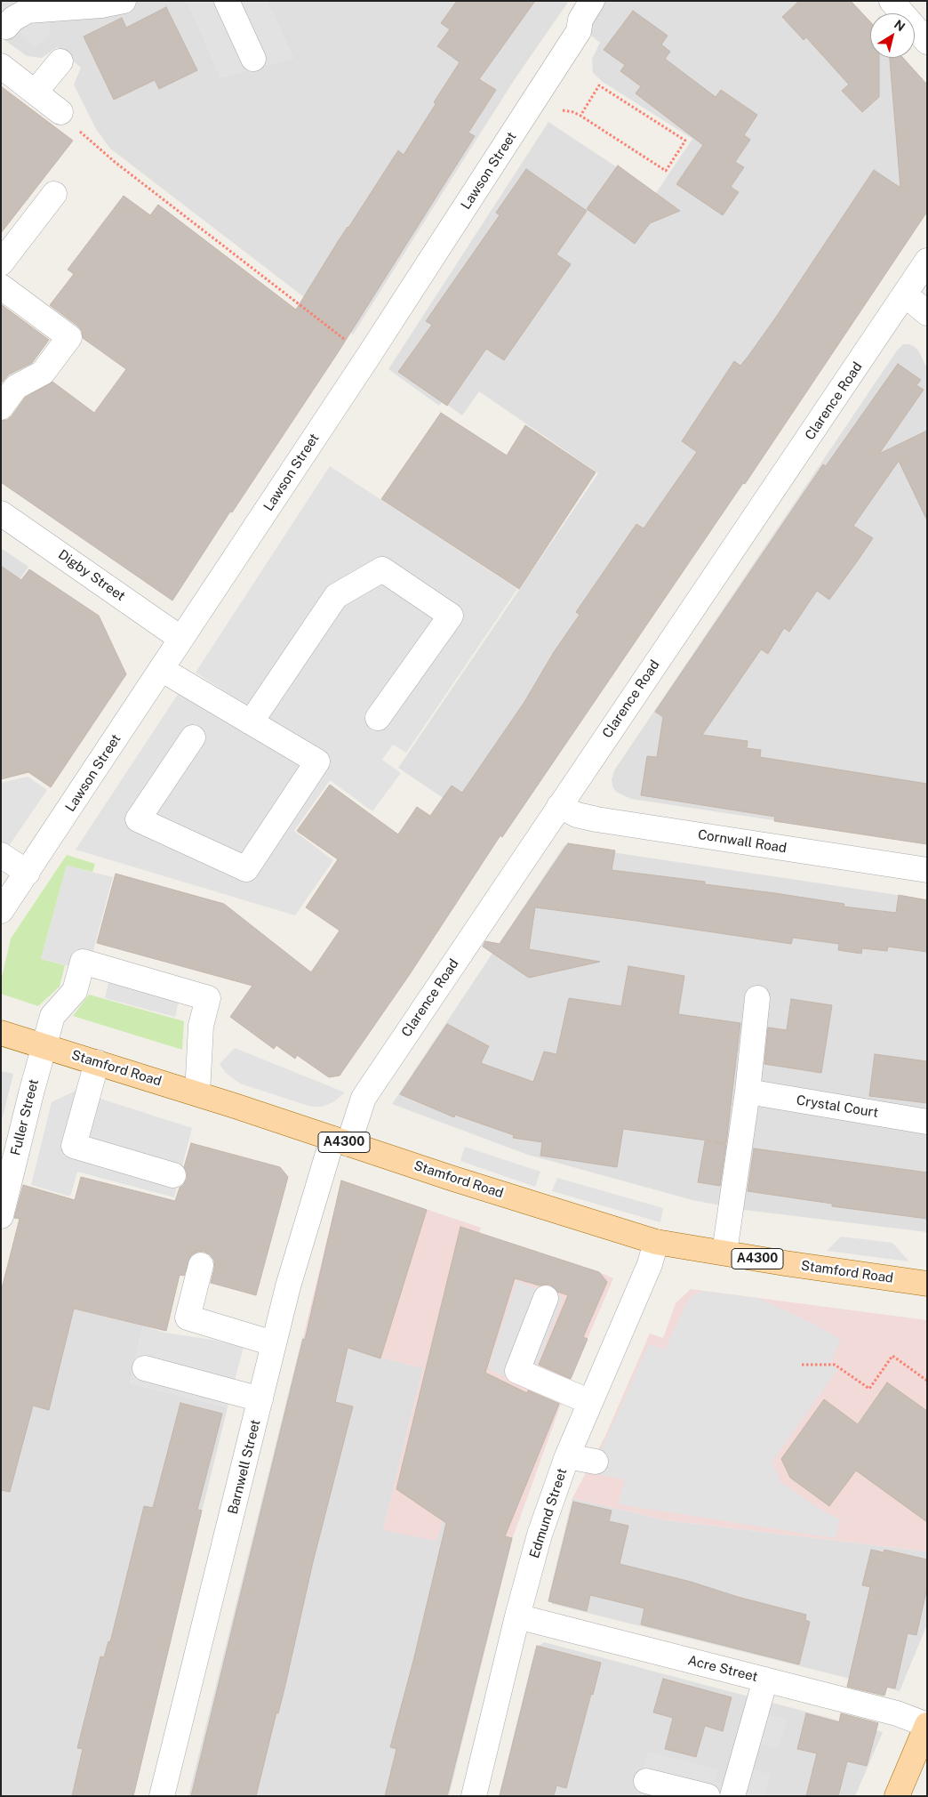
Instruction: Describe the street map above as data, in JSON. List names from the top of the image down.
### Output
{
  "streets": {
    "main road": ["Stamford Road", "A4300"],
    "street": [
      "Lawson Street",
      "Clarence Road",
      "Digby Street",
      "Cornwall Road",
      "Crystal Court",
      "Fuller Street",
      "Barnwell Street",
      "Edmund Street",
      "Acre Street"
    ]
  },
  "crossings": [
    ["Lawson Street", "Digby Street"],
    ["Clarence Road", "Cornwall Road"],
    ["Clarence Road", "Stamford Road"],
    ["Clarence Road", "Barnwell Street"],
    ["Stamford Road", "Fuller Street"],
    ["Stamford Road", "Barnwell Street"],
    ["Stamford Road", "Edmund Street"],
    ["Edmund Street", "Acre Street"]
  ],
  "north": "top right"
}
